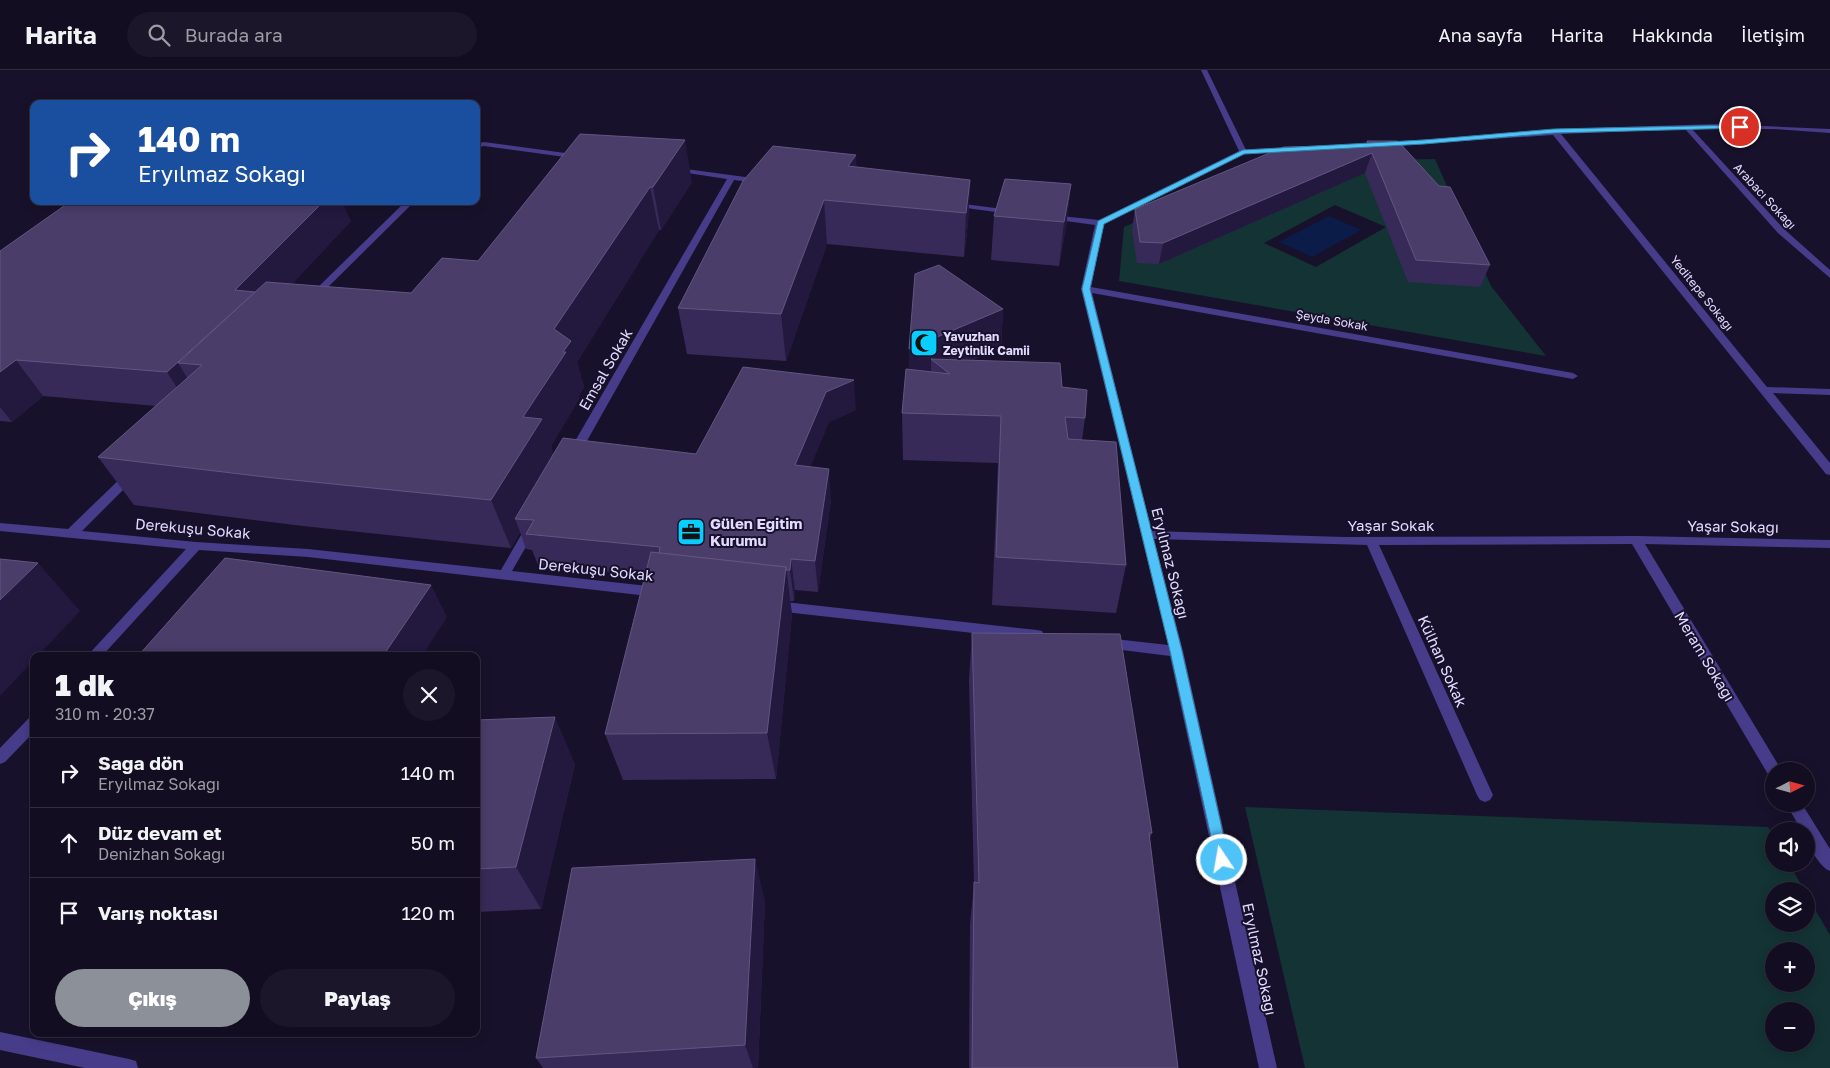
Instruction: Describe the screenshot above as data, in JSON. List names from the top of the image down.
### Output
{
  "streets": {
    "street": [
      "Arabacı Sokağı",
      "Yeditepe Sokağı",
      "Şeyda Sokak",
      "Emsal Sokak",
      "Yaşar Sokak",
      "Yaşar Sokağı",
      "Derekuşu Sokak",
      "Eryılmaz Sokağı",
      "Meram Sokağı",
      "Külhan Sokak"
    ]
  },
  "crossings": [
    ["Şeyda Sokak", "Eryılmaz Sokağı"],
    ["Yaşar Sokak", "Yaşar Sokağı"],
    ["Yaşar Sokak", "Eryılmaz Sokağı"],
    ["Yaşar Sokak", "Meram Sokağı"],
    ["Yaşar Sokak", "Külhan Sokak"],
    ["Yaşar Sokağı", "Meram Sokağı"]
  ],
  "places": {
    "mosque": ["Yavuzhan Zeytinlik Camii"],
    "office": ["Gülen Eği̇ti̇m Kurumu"]
  },
  "north": "right",
  "page": {
    "header": "Harita",
    "search": "Burada ara",
    "nav": [
      "Ana sayfa",
      "Harita",
      "Hakkında",
      "İletişim"
    ],
    "turn": ["140 m", "Eryılmaz Sokağı"],
    "heading": ["1 dk", "310 m · 20:37"],
    "list": [
      {
        "name": "Sağa dön",
        "note": "Eryılmaz Sokağı",
        "value": "140 m"
      },
      {
        "name": "Düz devam et",
        "note": "Denizhan Sokağı",
        "value": "50 m"
      },
      {
        "name": "Varış noktası",
        "value": "120 m"
      }
    ],
    "map_buttons": ["+", "−"],
    "buttons": ["Çıkış", "Paylaş"]
  }
}
